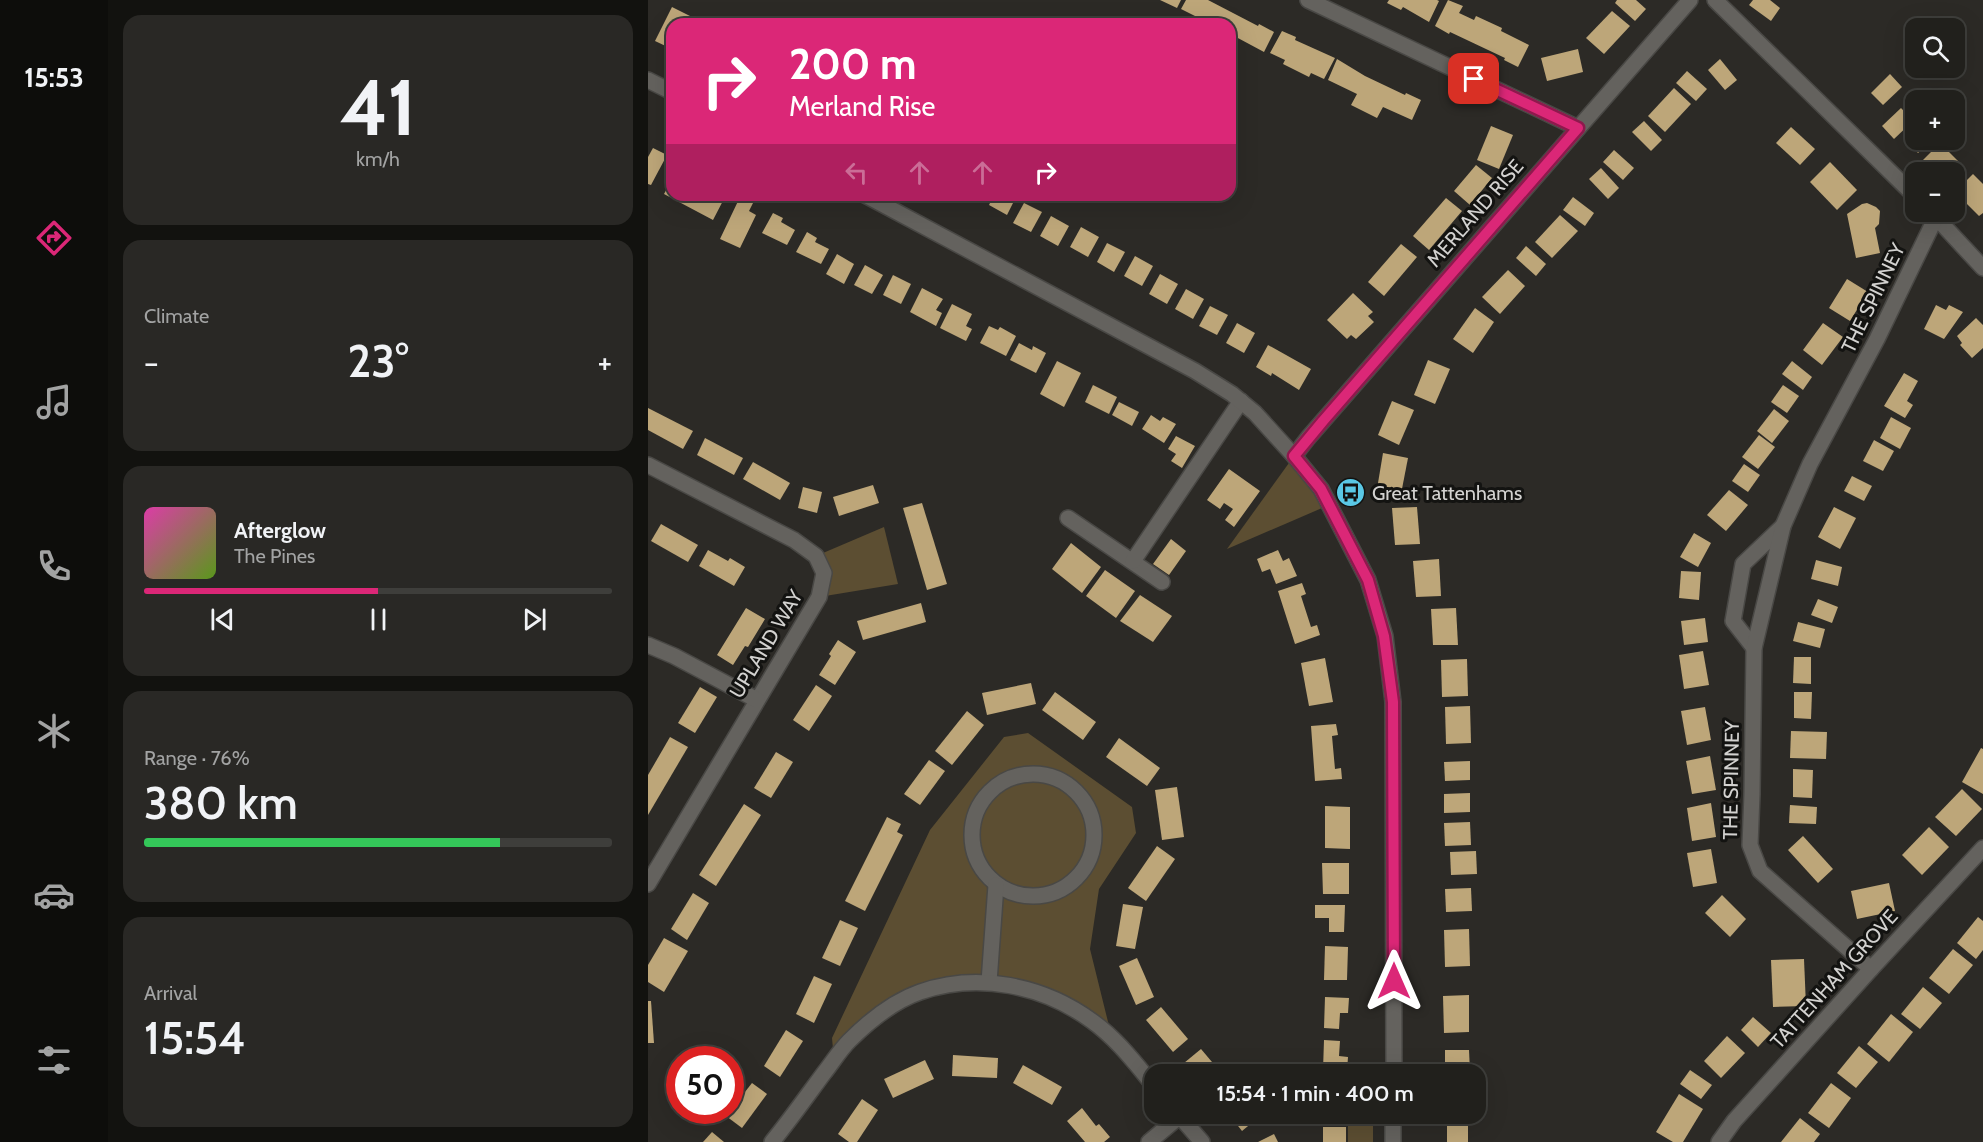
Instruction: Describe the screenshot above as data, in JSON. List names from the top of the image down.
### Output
{
  "streets": {
    "street": [
      "MERLAND RISE",
      "THE SPINNEY",
      "UPLAND WAY",
      "TATTENHAM GROVE"
    ]
  },
  "crossings": [
    ["THE SPINNEY", "TATTENHAM GROVE"]
  ],
  "places": {
    "bus stop": ["Great Tattenhams"]
  },
  "page": {
    "tabs": "15:53",
    "tile": [
      ["41", "km/h"],
      "Climate",
      ["Range · 76%", "380 km"],
      ["Arrival", "15:54"]
    ],
    "map_buttons": ["+", "−"],
    "turn": ["200 m", "Merland Rise"],
    "heat": ["−", "23°", "+"],
    "song": ["Afterglow", "The Pines"],
    "limit": "50",
    "trip": "15:54 · 1 min · 400 m"
  }
}
